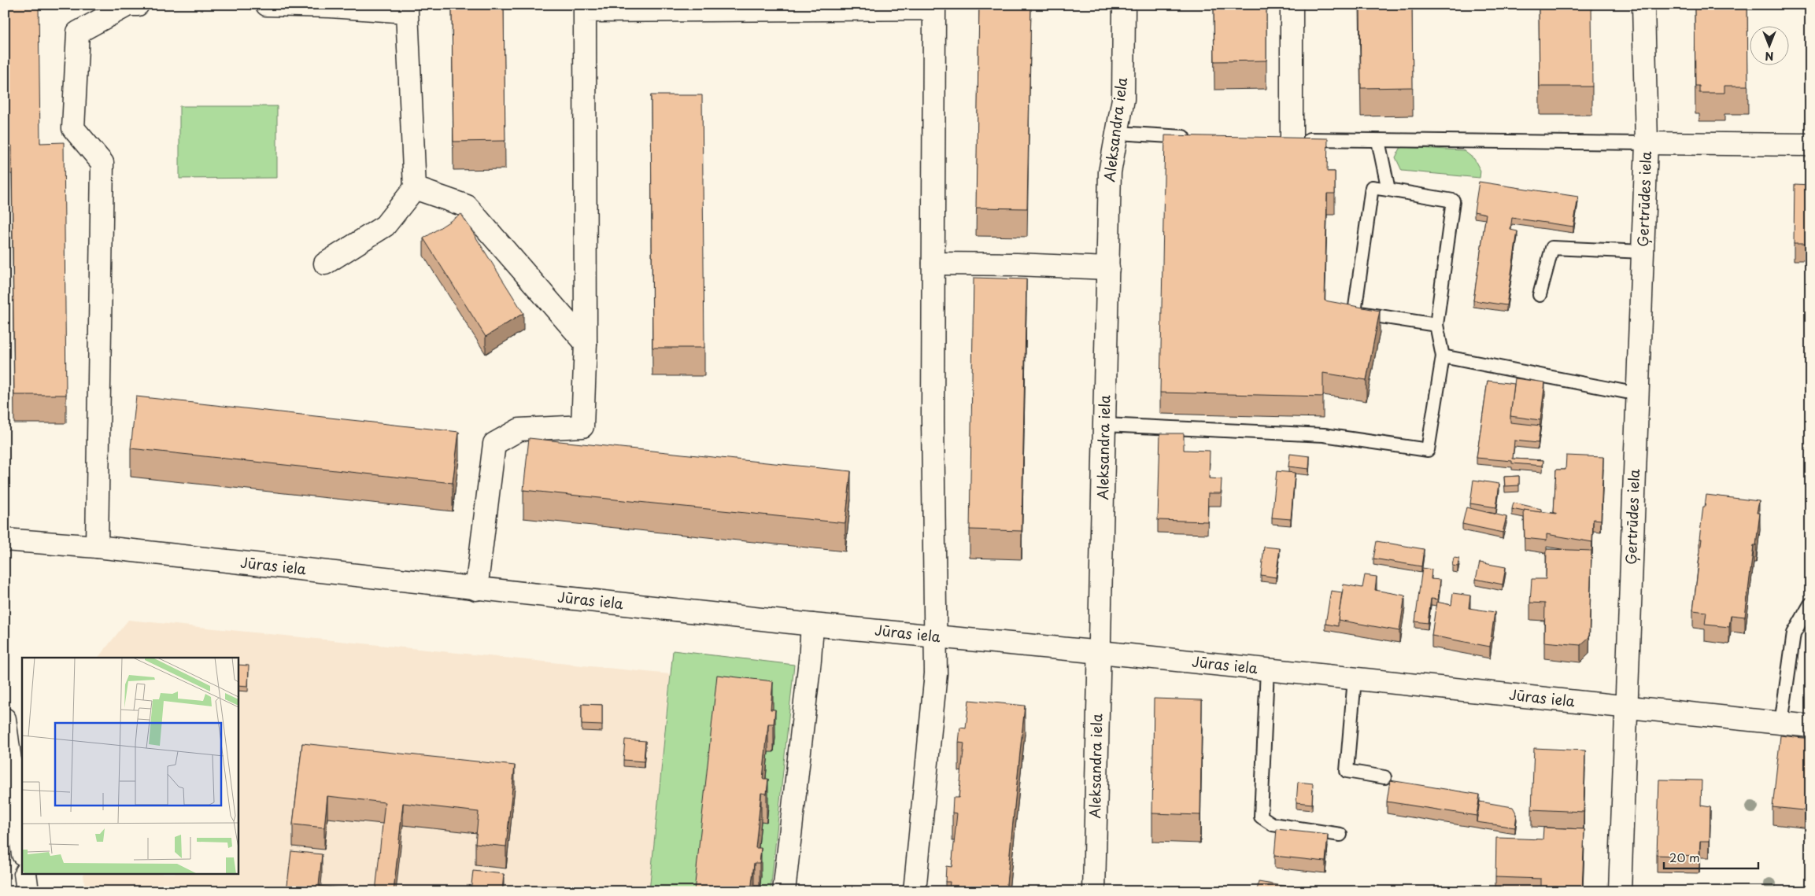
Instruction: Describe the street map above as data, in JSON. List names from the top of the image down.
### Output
{
  "streets": {
    "street": ["Aleksandra iela", "Ģertrūdes iela", "Jūras iela"]
  },
  "crossings": [
    ["Aleksandra iela", "Jūras iela"],
    ["Ģertrūdes iela", "Jūras iela"]
  ],
  "scale_bar": "20 m",
  "north": "bottom"
}
